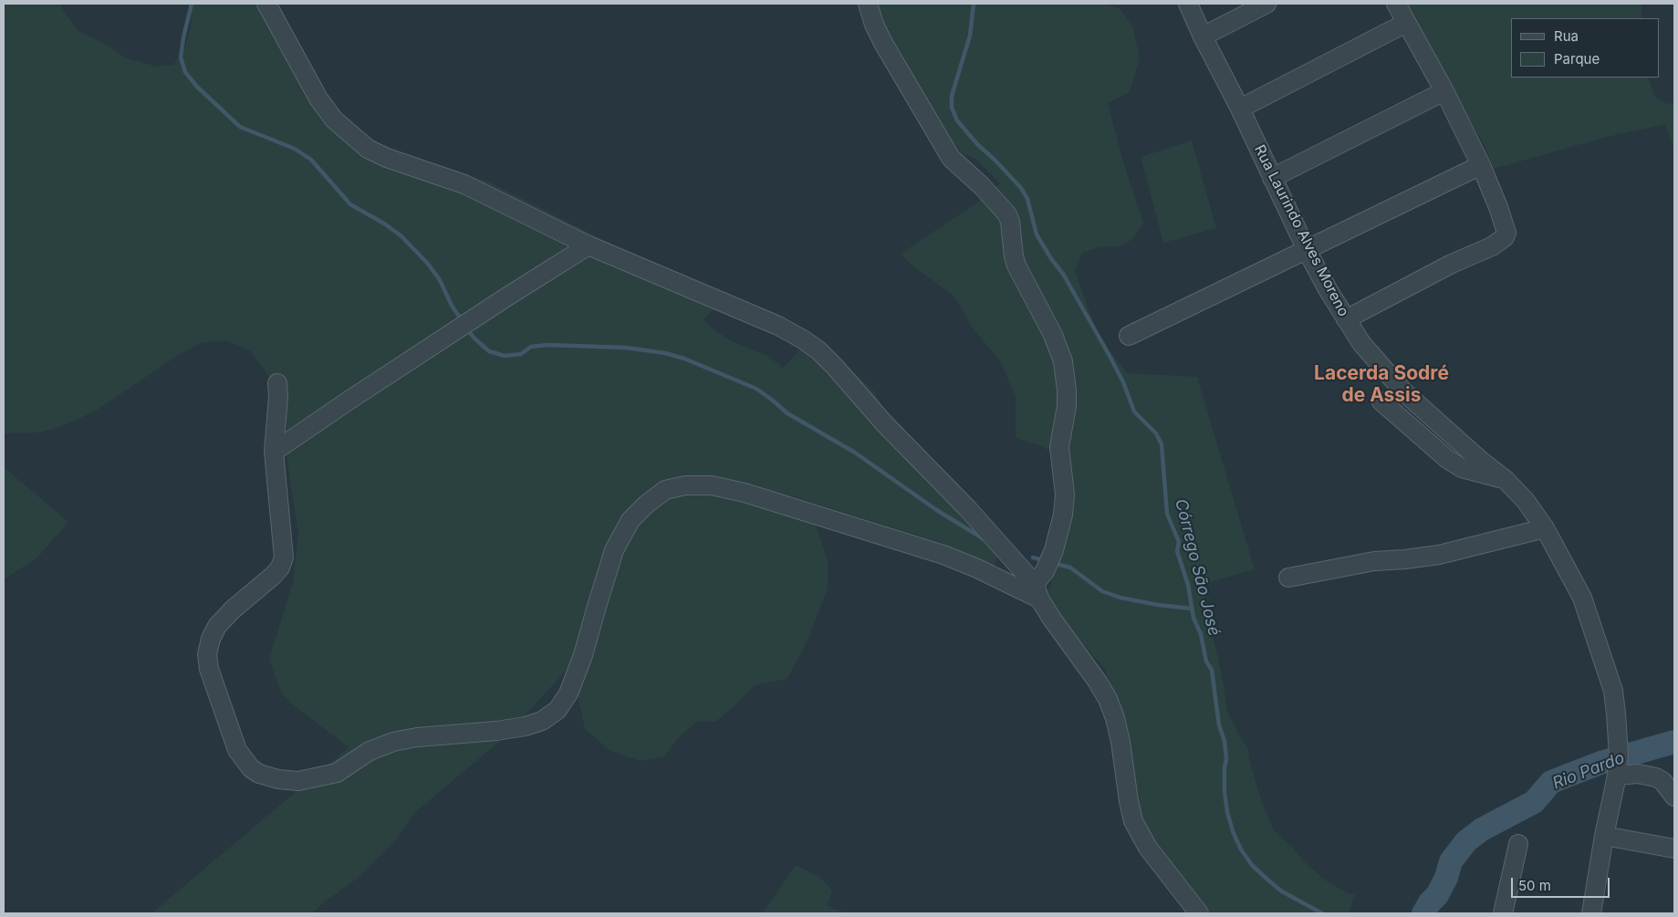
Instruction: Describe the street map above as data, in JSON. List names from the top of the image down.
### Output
{
  "streets": {
    "street": ["Rua Laurindo Alves Moreno"]
  },
  "districts": ["Lacerda Sodré de Assis"],
  "water": ["Córrego São José", "Rio Pardo"],
  "legend": ["Rua", "Parque"],
  "scale_bar": "50 m"
}
